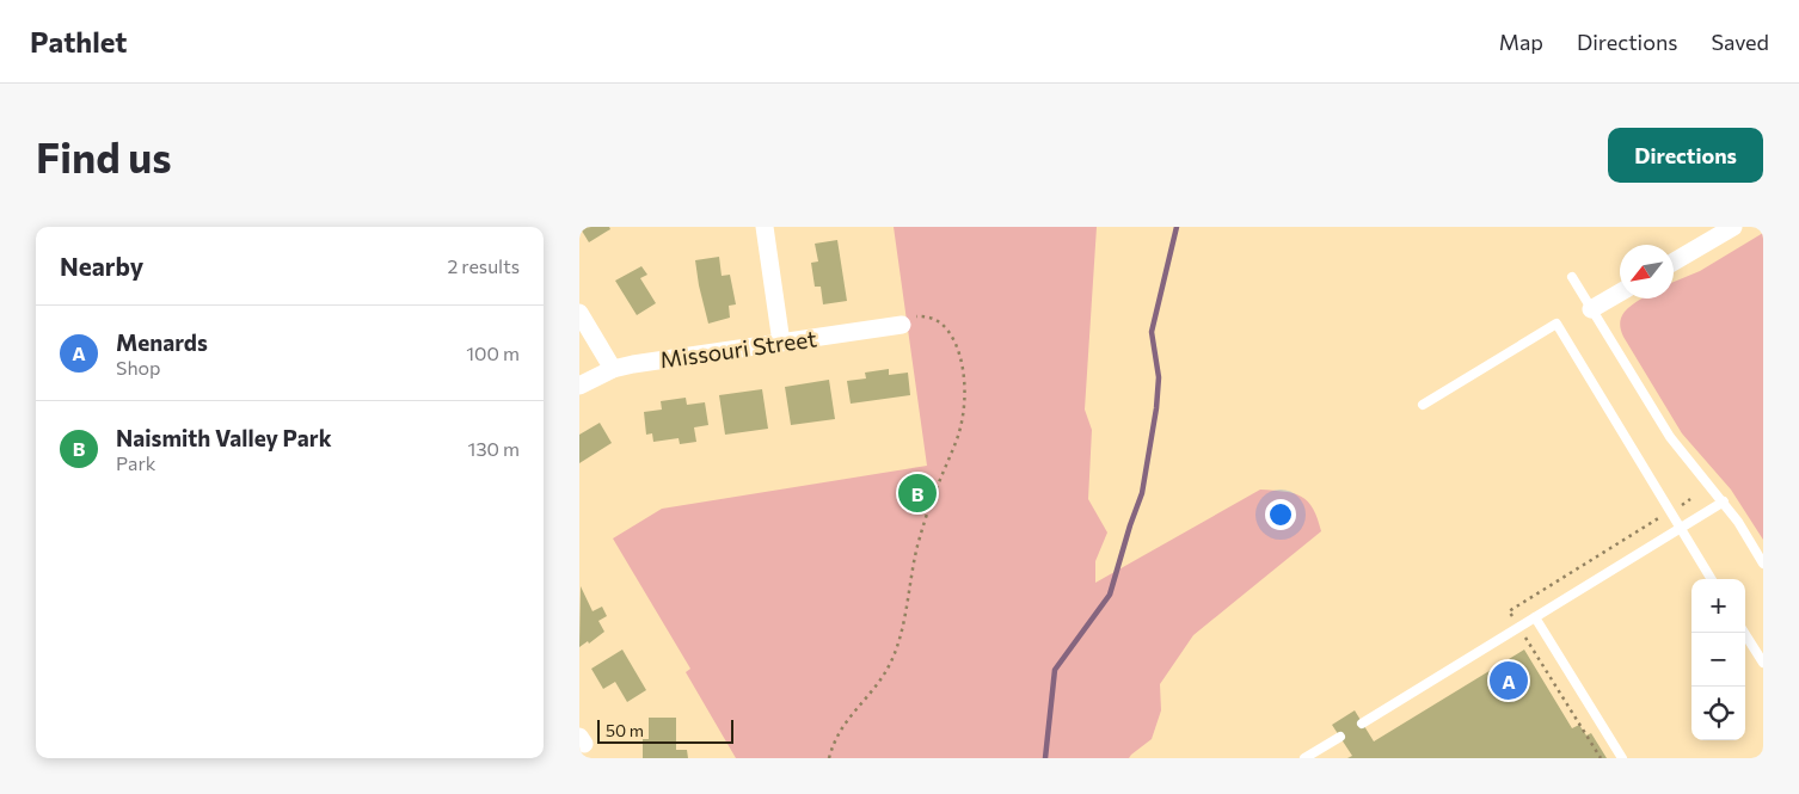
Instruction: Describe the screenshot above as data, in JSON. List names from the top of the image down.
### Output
{
  "streets": {
    "street": ["Missouri Street"]
  },
  "scale_bar": "50 m",
  "north": "bottom left",
  "page": {
    "header": "Pathlet",
    "nav": ["Map", "Directions", "Saved"],
    "buttons": "Directions",
    "title": "Find us",
    "heading": ["Nearby", "2 results"],
    "list": [
      {
        "mark": "A",
        "name": "Menards",
        "note": "Shop",
        "value": "100 m"
      },
      {
        "mark": "B",
        "name": "Naismith Valley Park",
        "note": "Park",
        "value": "130 m"
      }
    ],
    "pins": ["B", "A"],
    "map_buttons": ["+", "−"],
    "scale": "50 m"
  }
}
